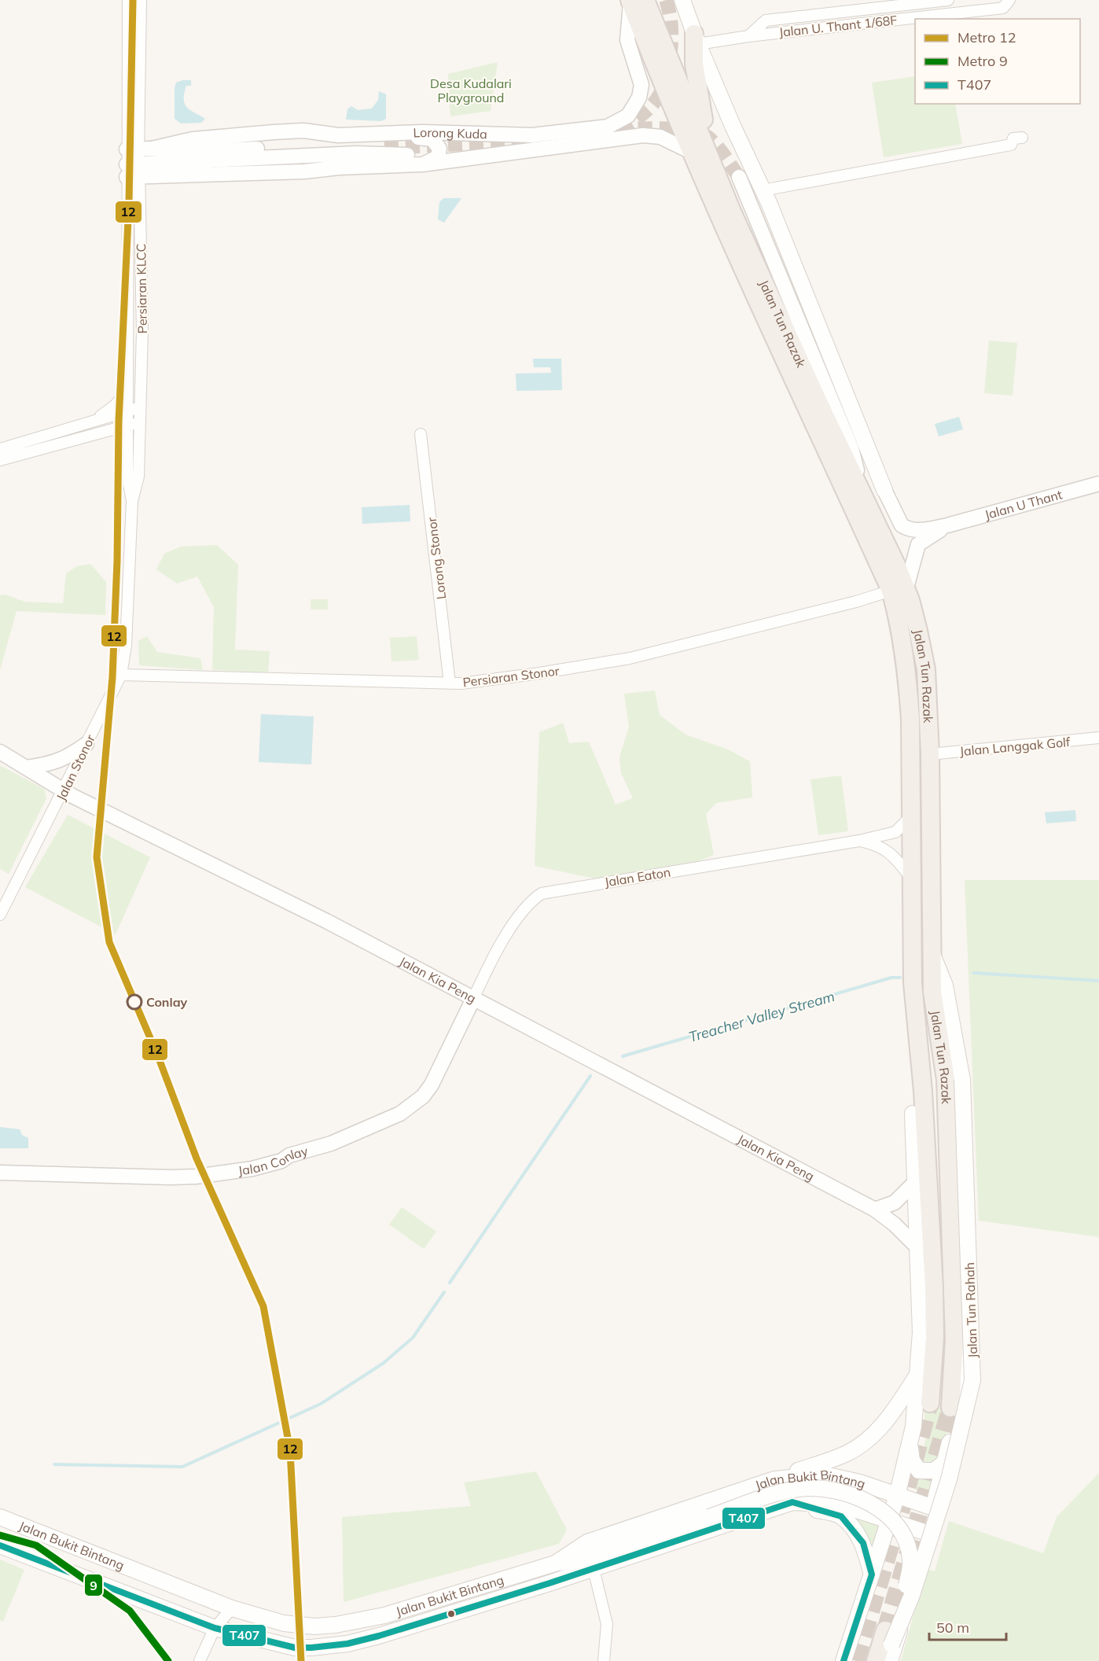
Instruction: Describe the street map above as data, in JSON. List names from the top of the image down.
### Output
{
  "streets": {
    "main road": ["Jalan Tun Razak", "Jalan Tun Rahah", "Jalan Bukit Bintang"],
    "street": [
      "Jalan U. Thant 1/68F",
      "Lorong Kuda",
      "Persiaran KLCC",
      "Jalan U Thant",
      "Lorong Stonor",
      "Persiaran Stonor",
      "Jalan Langgak Golf",
      "Jalan Stonor",
      "Jalan Eaton",
      "Jalan Kia Peng",
      "Jalan Conlay"
    ]
  },
  "crossings": [
    ["Lorong Kuda", "Persiaran KLCC"],
    ["Lorong Kuda", "Jalan Tun Razak"],
    ["Persiaran KLCC", "Jalan Stonor"],
    ["Jalan Tun Razak", "Jalan U Thant"],
    ["Jalan Tun Razak", "Persiaran Stonor"],
    ["Jalan Tun Razak", "Jalan Langgak Golf"],
    ["Jalan Tun Razak", "Jalan Eaton"],
    ["Jalan Tun Razak", "Jalan Tun Rahah"],
    ["Jalan U Thant", "Persiaran Stonor"],
    ["Lorong Stonor", "Persiaran Stonor"],
    ["Persiaran Stonor", "Jalan Stonor"],
    ["Jalan Stonor", "Jalan Kia Peng"],
    ["Jalan Eaton", "Jalan Kia Peng"],
    ["Jalan Eaton", "Jalan Conlay"],
    ["Jalan Kia Peng", "Jalan Conlay"]
  ],
  "water": ["Treacher Valley Stream"],
  "parks": ["Desa Kudalari Playground"],
  "places": ["Conlay"],
  "lines": ["metro line 12", "transit line T407", "metro line 9"],
  "legend": ["Metro 12", "Metro 9", "T407"],
  "scale_bar": "50 m"
}
